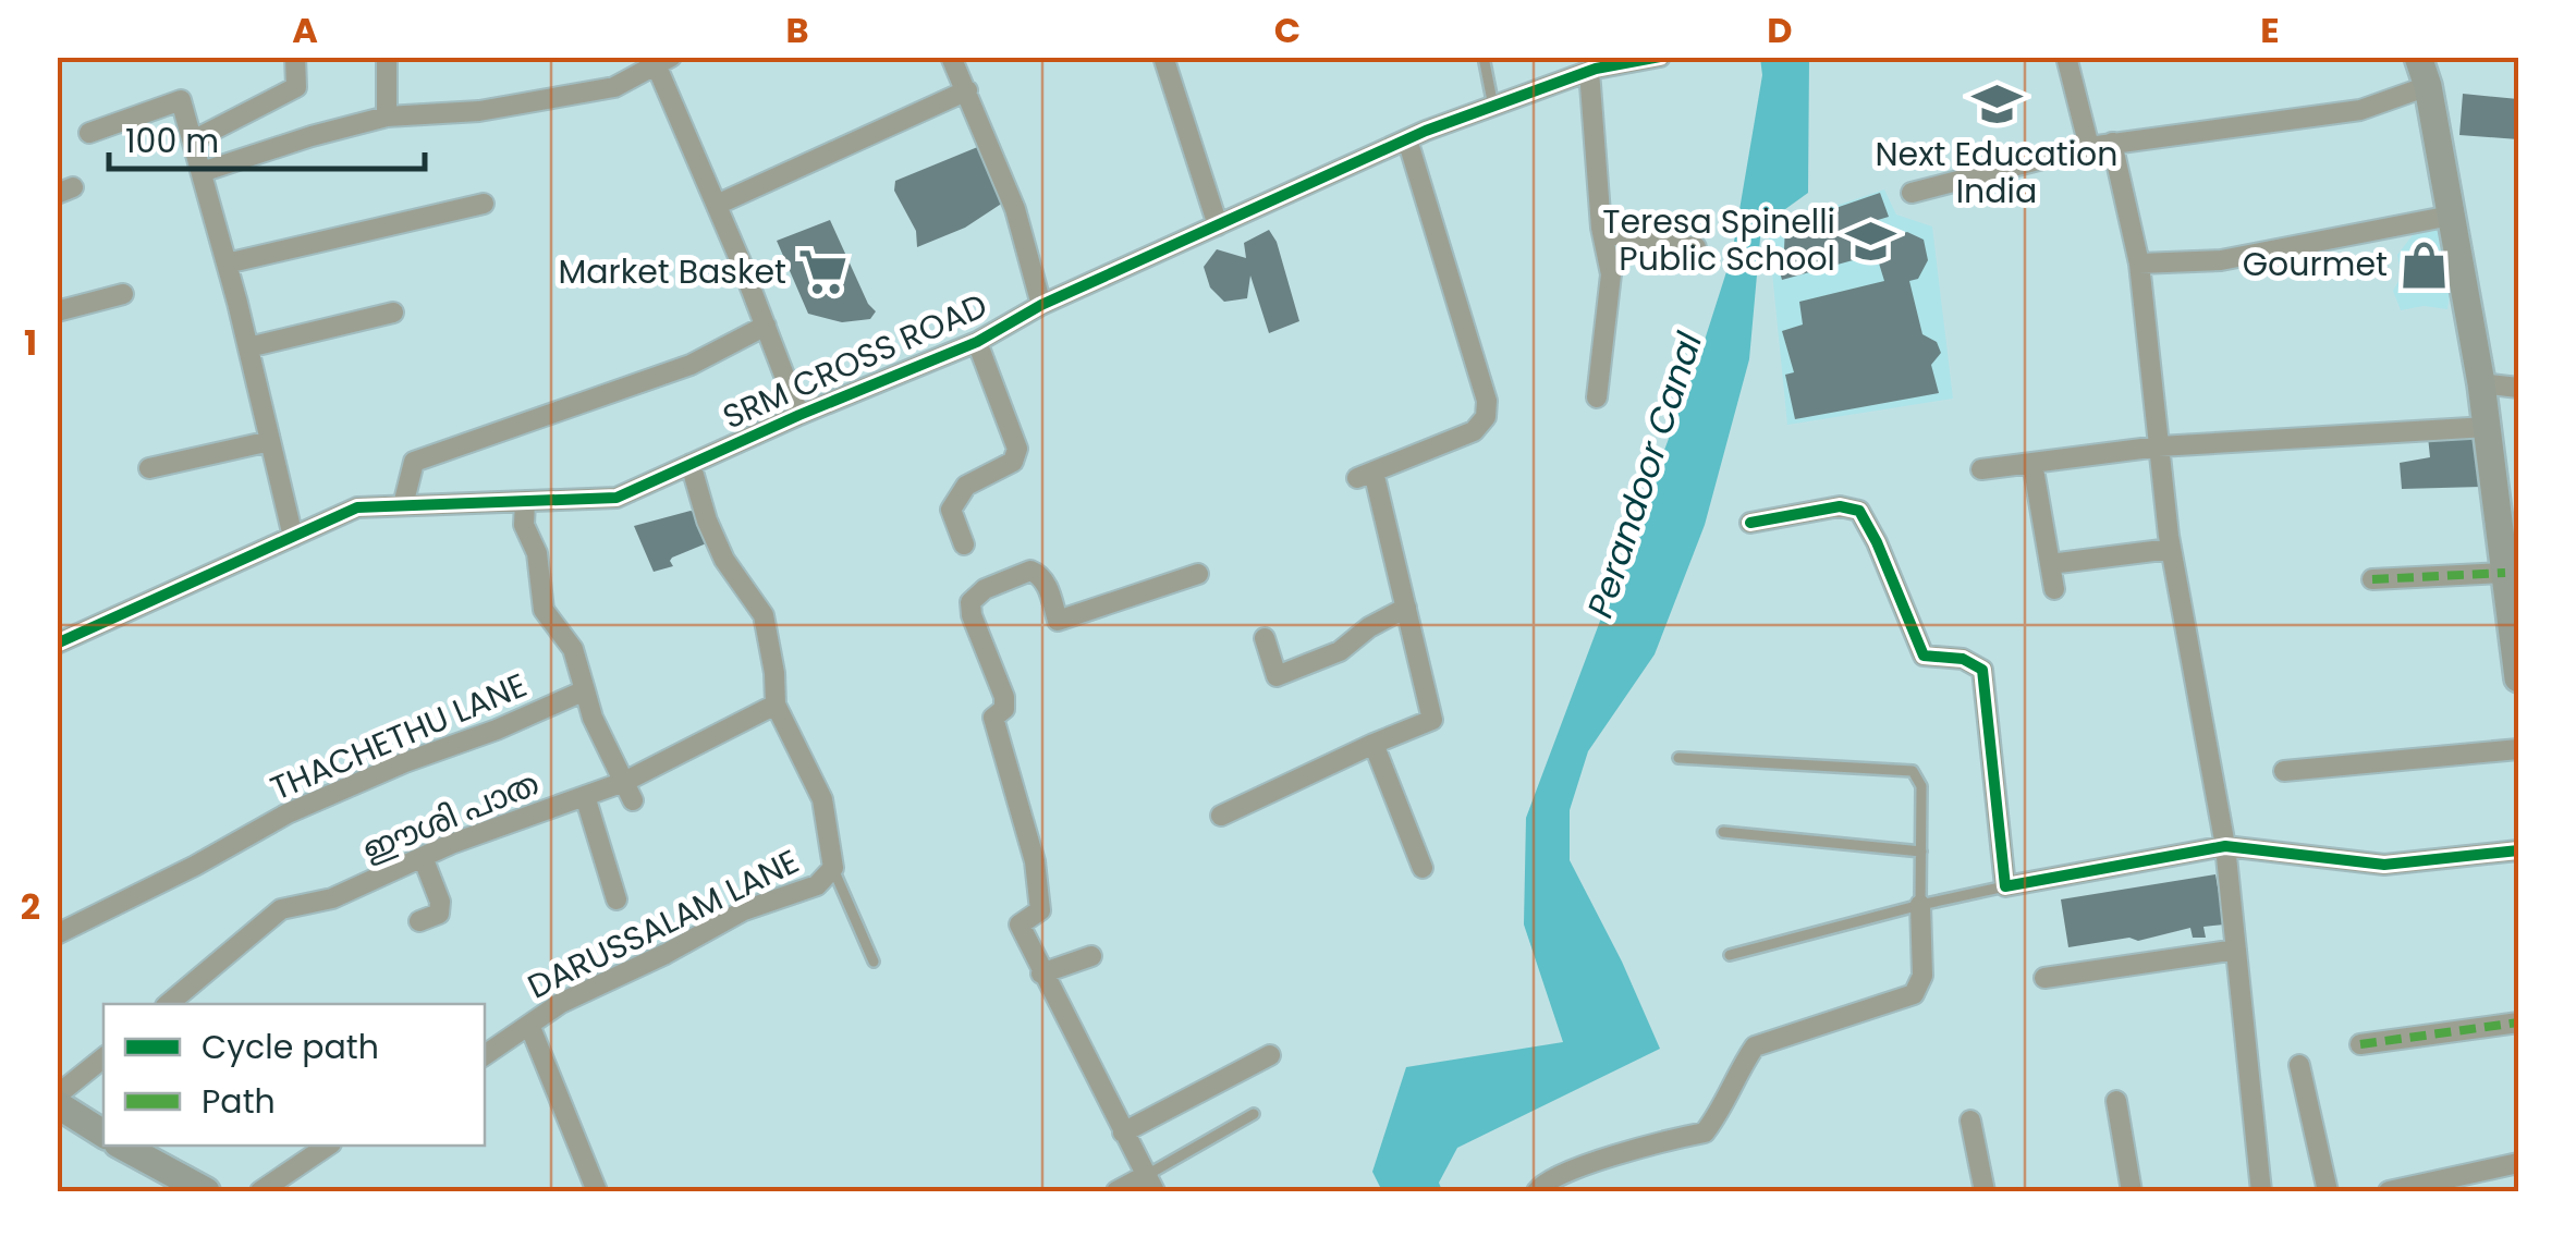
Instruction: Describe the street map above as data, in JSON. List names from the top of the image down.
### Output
{
  "streets": {
    "street": [
      "SRM CROSS ROAD",
      "THACHETHU LANE",
      "ഈശി പാത",
      "DARUSSALAM LANE"
    ]
  },
  "crossings": [
    ["SRM CROSS ROAD", "DARUSSALAM LANE"],
    ["ഈശി പാത", "DARUSSALAM LANE"]
  ],
  "water": ["Perandoor Canal"],
  "places": {
    "school or university": ["Next Education India", "Teresa Spinelli Public School"],
    "shop": ["Gourmet"],
    "supermarket": ["Market Basket"]
  },
  "legend": ["Cycle path", "Path"],
  "scale_bar": "100 m",
  "grid": {
    "columns": [
      "A",
      "B",
      "C",
      "D",
      "E"
    ],
    "rows": ["1", "2"]
  }
}
